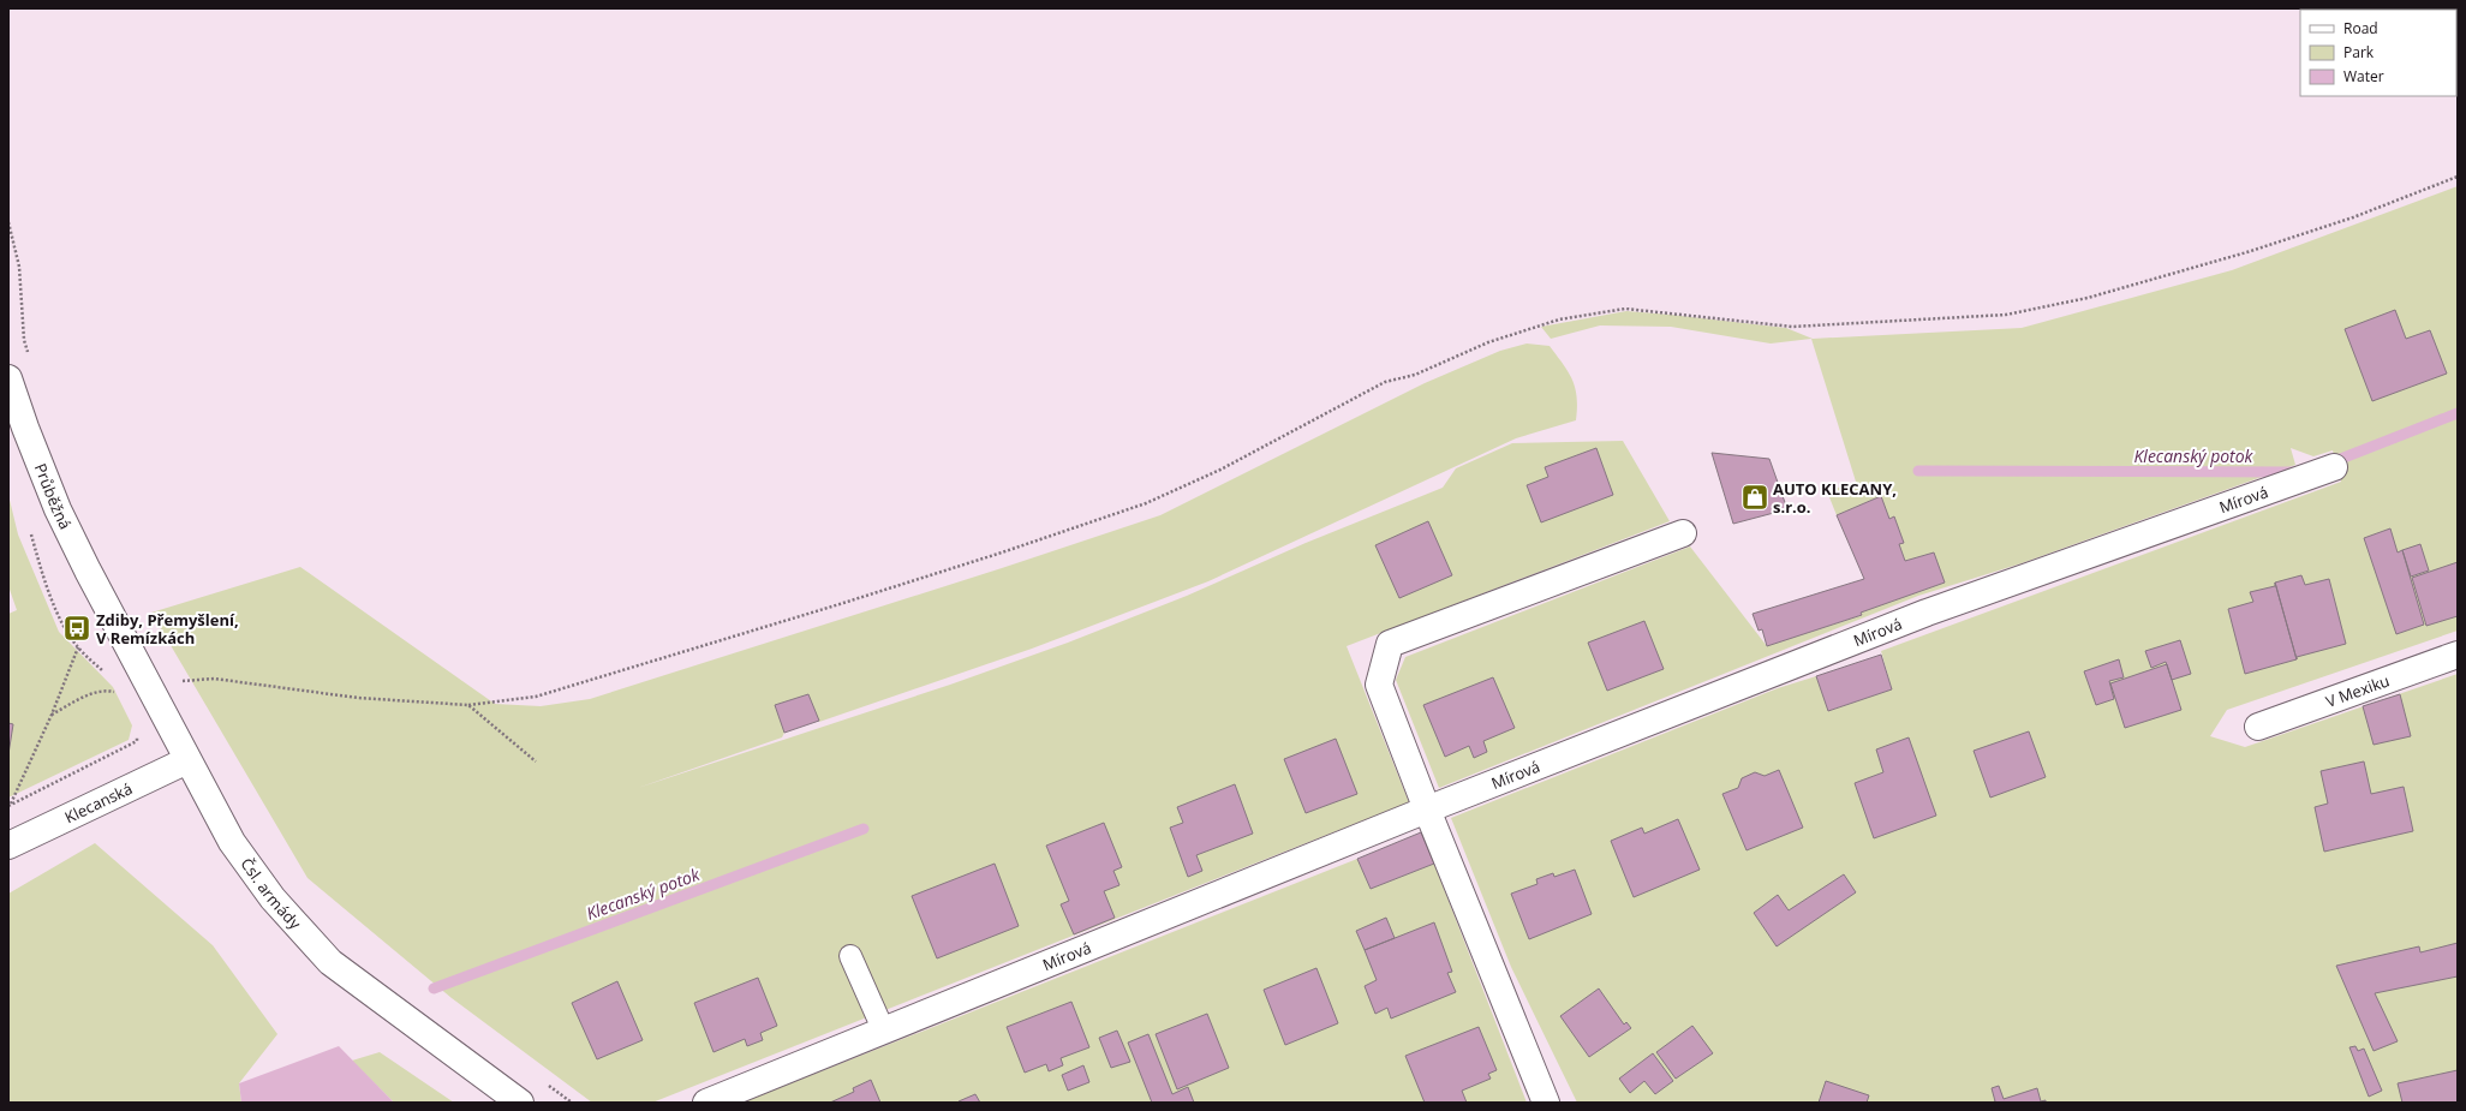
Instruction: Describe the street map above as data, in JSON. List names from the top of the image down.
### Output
{
  "streets": {
    "street": [
      "Průběžná",
      "Mírová",
      "V Mexiku",
      "Klecanská",
      "Čsl. armády"
    ]
  },
  "crossings": [
    ["Průběžná", "Čsl. armády"],
    ["Klecanská", "Čsl. armády"]
  ],
  "water": ["Klecanský potok"],
  "places": {
    "shop": ["AUTO KLECANY, s.r.o."],
    "bus stop": ["Zdiby, Přemyšlení, V Remízkách"]
  },
  "legend": ["Road", "Park", "Water"]
}
